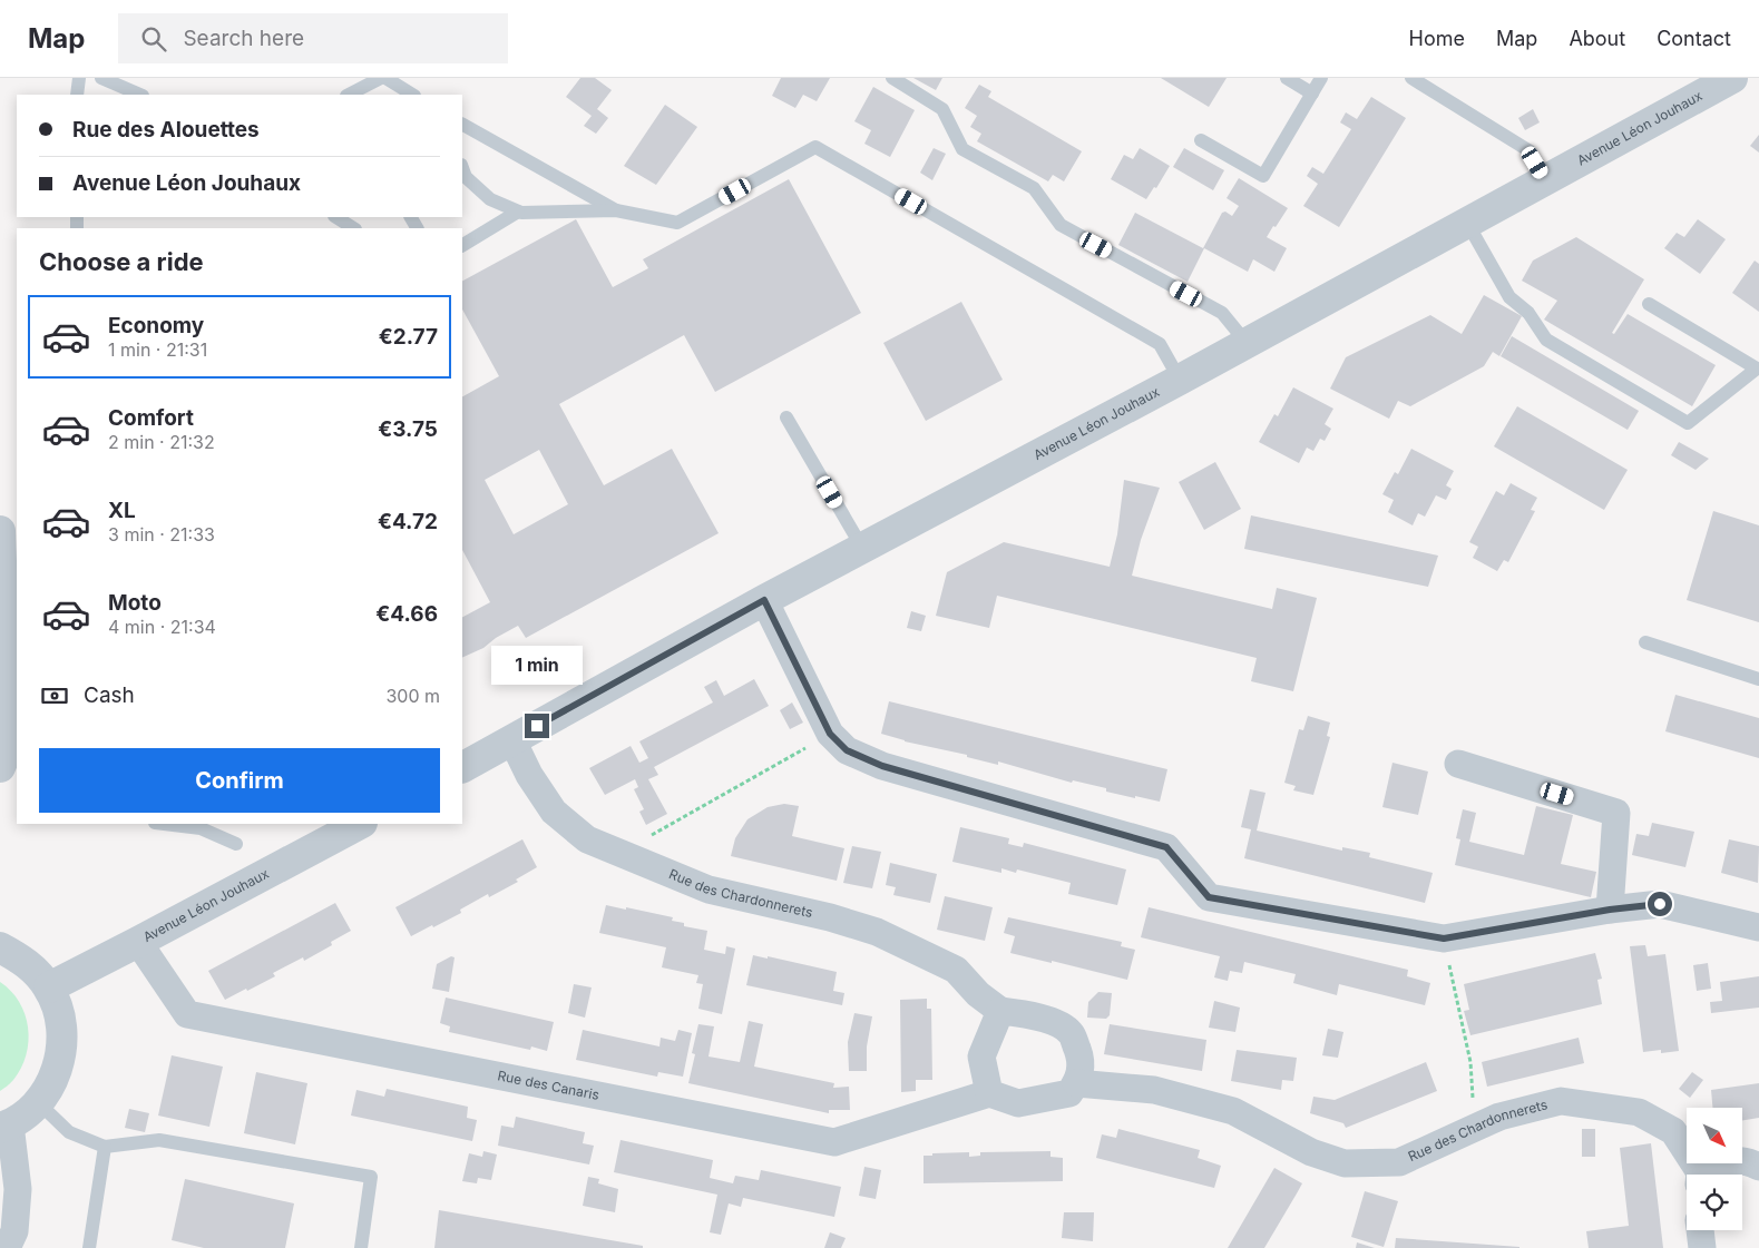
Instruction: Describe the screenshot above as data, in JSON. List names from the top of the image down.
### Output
{
  "streets": {
    "street": ["Avenue Léon Jouhaux", "Rue des Chardonnerets", "Rue des Canaris"]
  },
  "crossings": [
    ["Avenue Léon Jouhaux", "Rue des Chardonnerets"],
    ["Avenue Léon Jouhaux", "Rue des Canaris"],
    ["Rue des Chardonnerets", "Rue des Canaris"]
  ],
  "north": "bottom right",
  "page": {
    "header": "Map",
    "search": "Search here",
    "nav": [
      "Home",
      "Map",
      "About",
      "Contact"
    ],
    "banner": ["Rue des Alouettes", "Avenue Léon Jouhaux"],
    "heading": "Choose a ride",
    "list": [
      {
        "name": "Economy",
        "note": "1 min · 21:31",
        "value": "€2.77"
      },
      {
        "name": "Comfort",
        "note": "2 min · 21:32",
        "value": "€3.75"
      },
      {
        "name": "XL",
        "note": "3 min · 21:33",
        "value": "€4.72"
      },
      {
        "name": "Moto",
        "note": "4 min · 21:34",
        "value": "€4.66"
      }
    ],
    "bubble": "1 min",
    "pay": ["Cash", "300 m"],
    "buttons": "Confirm"
  }
}
